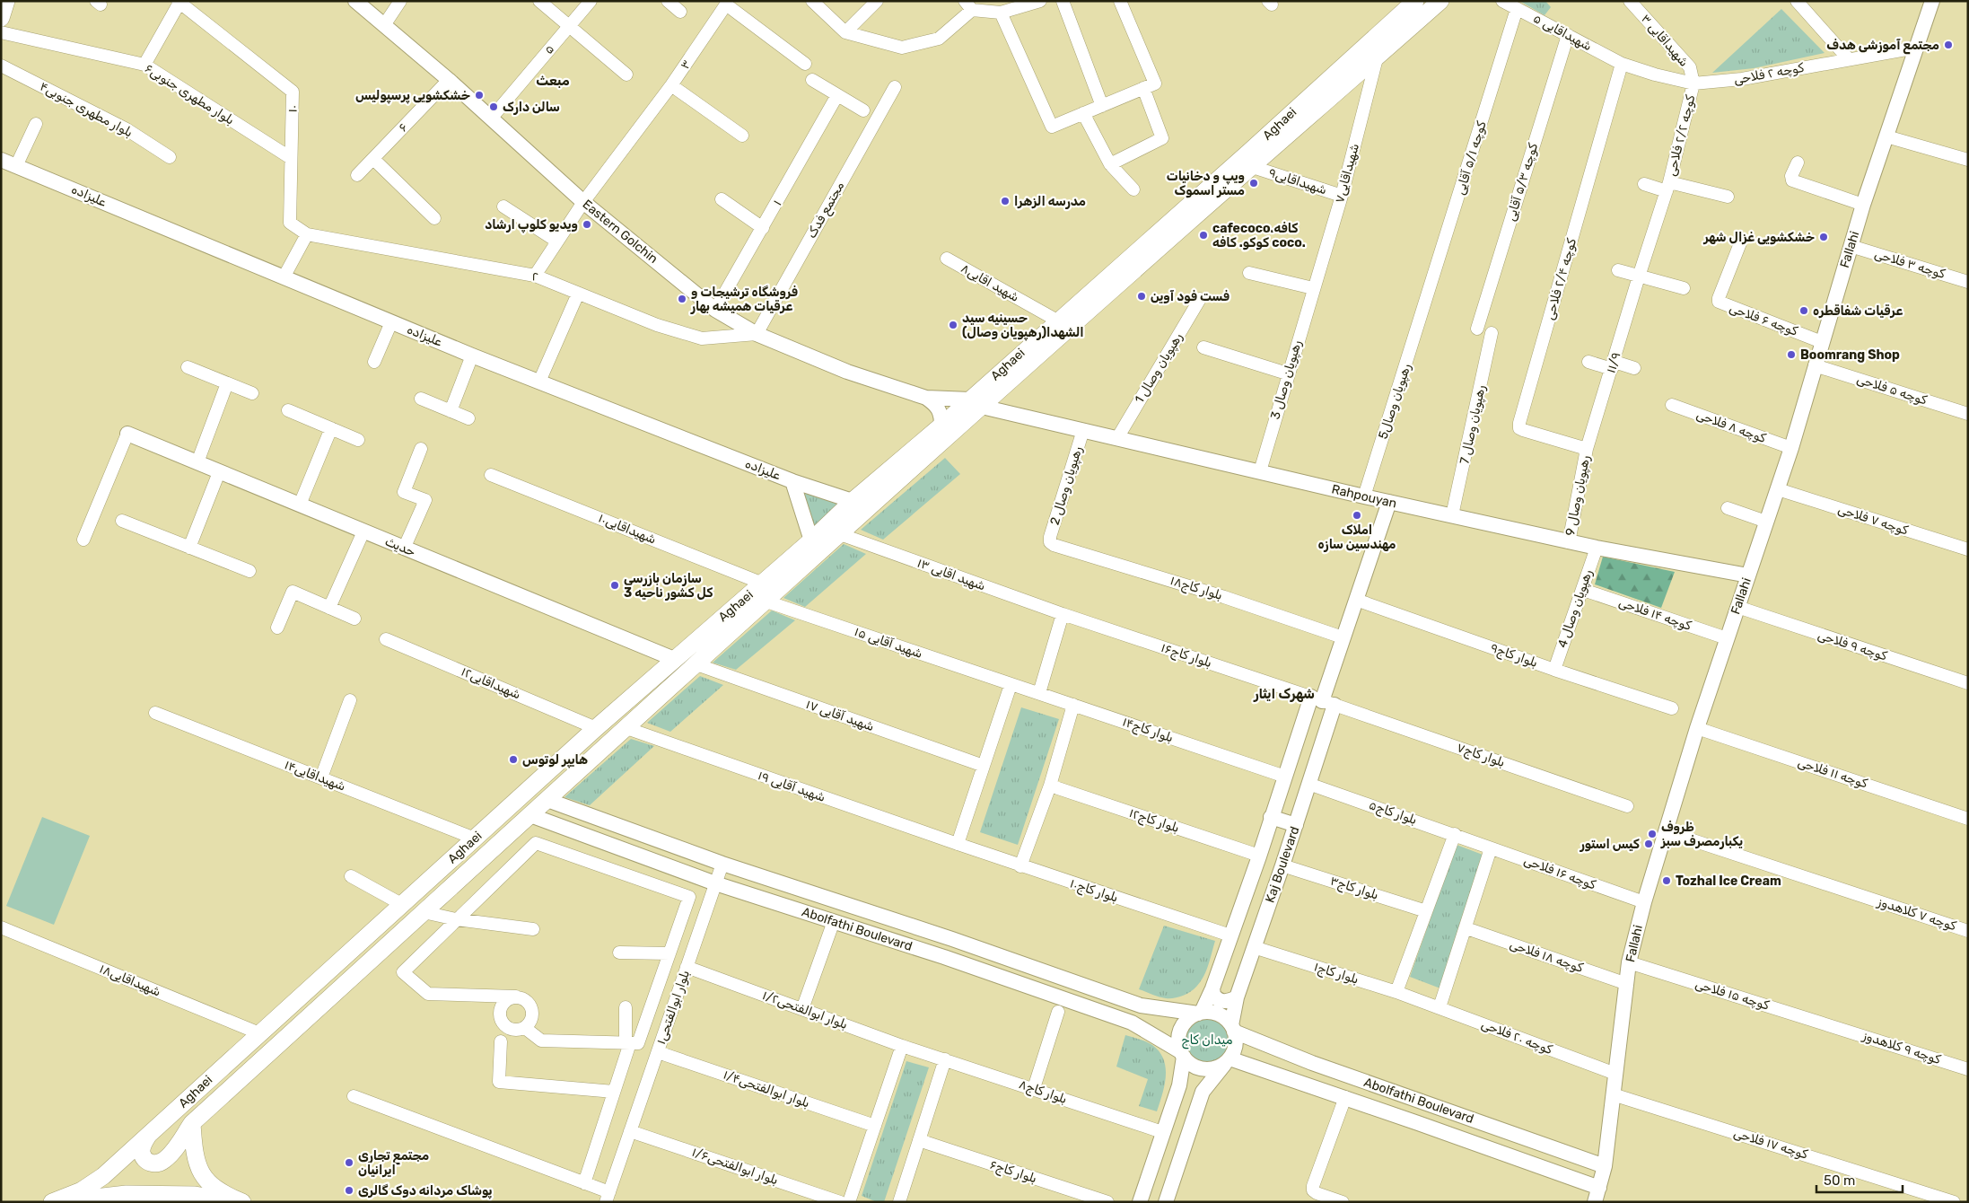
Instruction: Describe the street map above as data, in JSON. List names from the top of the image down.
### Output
{
  "streets": {
    "main road": ["Aghaei"],
    "street": [
      "۵ شهیداقایی",
      "۳ شهیداقایی",
      "۵",
      "۳",
      "کوچه ۲ فلاحی",
      "بلوار مطهری جنوبی۶",
      "۱۰",
      "بلوار مطهری جنوبی۴",
      "۶",
      "کوچه ۲/۲ فلاحی",
      "کوچه ۵/۱ آقایی",
      "شهیداقایی۷",
      "شهیداقایی۹",
      "کوچه ۵/۳ آقایی",
      "علیزاده",
      "۱",
      "مجتمع فدک",
      "Eastern Golchin",
      "Fallahi",
      "کوچه ۳ فلاحی",
      "۲",
      "کوچه ۲/۴ فلاحی",
      "شهید اقایی۸",
      "کوچه ۶ فلاحی",
      "۱۱/۹",
      "1 رهپویان وصال",
      "3 رهپویان وصال",
      "کوچه ۵ فلاحی",
      "رهپویان وصال5",
      "7 رهپویان وصال",
      "کوچه ۸ فلاحی",
      "2 رهپویان وصال",
      "9 رهپویان وصال",
      "Rahpouyan",
      "کوچه ۷ فلاحی",
      "شهیداقایی۱۰",
      "حدیث",
      "شهید اقایی ۱۳",
      "بلوار کاج۱۸",
      "4 رهپویان وصال",
      "کوچه ۱۴ فلاحی",
      "شهید آقایی ۱۵",
      "کوچه ۹ فلاحی",
      "بلوار کاج۱۶",
      "بلوار کاج۹",
      "شهیداقایی۱۲",
      "شهید آقایی ۱۷",
      "بلوار کاج۱۴",
      "بلوار کاج۷",
      "کوچه ۱۱ فلاحی",
      "شهیداقایی۱۴",
      "شهید آقایی ۱۹",
      "بلوار کاج۵",
      "بلوار کاج۱۲",
      "Kaj Boulevard",
      "کوچه ۱۶ فلاحی",
      "بلوار کاج۳",
      "بلوار کاج۱۰",
      "کوچه ۷ کلاهدوز",
      "Abolfathi Boulevard",
      "کوچه ۱۸ فلاحی",
      "بلوار کاج۱",
      "شهیداقایی۱۸",
      "کوچه ۱۵ فلاحی",
      "بلوار ابوالفتحی۱",
      "بلوار ابوالفتحی۱/۲",
      "کوچه ۲۰ فلاحی",
      "کوچه ۹ کلاهدوز",
      "بلوار ابوالفتحی۱/۴",
      "بلوار کاج۸",
      "کوچه ۱۷ فلاحی",
      "بلوار ابوالفتحی۱/۶",
      "بلوار کاج۶"
    ]
  },
  "crossings": [
    ["۵ شهیداقایی", "کوچه ۲ فلاحی"],
    ["۵ شهیداقایی", "کوچه ۵/۱ آقایی"],
    ["۵ شهیداقایی", "کوچه ۵/۳ آقایی"],
    ["۵ شهیداقایی", "کوچه ۲/۴ فلاحی"],
    ["۳ شهیداقایی", "کوچه ۲ فلاحی"],
    ["۳ شهیداقایی", "کوچه ۲/۲ فلاحی"],
    ["۵", "Eastern Golchin"],
    ["۳", "Eastern Golchin"],
    ["۳", "۲"],
    ["کوچه ۲ فلاحی", "کوچه ۲/۲ فلاحی"],
    ["کوچه ۲ فلاحی", "Fallahi"],
    ["کوچه ۲ فلاحی", "کوچه ۲/۴ فلاحی"],
    ["بلوار مطهری جنوبی۶", "۱۰"],
    ["۱۰", "۲"],
    ["Aghaei", "شهیداقایی۷"],
    ["Aghaei", "شهیداقایی۹"],
    ["Aghaei", "علیزاده"],
    ["Aghaei", "شهید اقایی۸"],
    ["Aghaei", "Rahpouyan"],
    ["Aghaei", "شهیداقایی۱۰"],
    ["Aghaei", "حدیث"],
    ["Aghaei", "شهید اقایی ۱۳"],
    ["Aghaei", "شهید آقایی ۱۵"],
    ["Aghaei", "شهیداقایی۱۲"],
    ["Aghaei", "شهید آقایی ۱۷"],
    ["Aghaei", "شهیداقایی۱۴"],
    ["Aghaei", "شهید آقایی ۱۹"],
    ["Aghaei", "Abolfathi Boulevard"],
    ["Aghaei", "شهیداقایی۱۸"],
    ["۶", "Eastern Golchin"],
    ["کوچه ۲/۲ فلاحی", "۱۱/۹"],
    ["کوچه ۵/۱ آقایی", "رهپویان وصال5"],
    ["شهیداقایی۷", "شهیداقایی۹"],
    ["شهیداقایی۷", "3 رهپویان وصال"],
    ["۱", "Eastern Golchin"],
    ["مجتمع فدک", "Eastern Golchin"],
    ["مجتمع فدک", "۲"],
    ["Eastern Golchin", "۲"],
    ["Eastern Golchin", "Rahpouyan"],
    ["Fallahi", "کوچه ۳ فلاحی"],
    ["Fallahi", "کوچه ۶ فلاحی"],
    ["Fallahi", "کوچه ۵ فلاحی"],
    ["Fallahi", "کوچه ۸ فلاحی"],
    ["Fallahi", "Rahpouyan"],
    ["Fallahi", "کوچه ۷ فلاحی"],
    ["Fallahi", "کوچه ۱۴ فلاحی"],
    ["Fallahi", "کوچه ۹ فلاحی"],
    ["Fallahi", "کوچه ۱۱ فلاحی"],
    ["Fallahi", "کوچه ۱۶ فلاحی"],
    ["Fallahi", "کوچه ۷ کلاهدوز"],
    ["Fallahi", "Abolfathi Boulevard"],
    ["Fallahi", "کوچه ۱۸ فلاحی"],
    ["Fallahi", "کوچه ۱۵ فلاحی"],
    ["Fallahi", "کوچه ۲۰ فلاحی"],
    ["Fallahi", "کوچه ۱۷ فلاحی"],
    ["کوچه ۲/۴ فلاحی", "۱۱/۹"],
    ["کوچه ۲/۴ فلاحی", "9 رهپویان وصال"],
    ["۱۱/۹", "9 رهپویان وصال"],
    ["1 رهپویان وصال", "Rahpouyan"],
    ["3 رهپویان وصال", "Rahpouyan"],
    ["رهپویان وصال5", "Rahpouyan"],
    ["7 رهپویان وصال", "Rahpouyan"],
    ["2 رهپویان وصال", "Rahpouyan"],
    ["2 رهپویان وصال", "بلوار کاج۱۸"],
    ["9 رهپویان وصال", "Rahpouyan"],
    ["Rahpouyan", "4 رهپویان وصال"],
    ["Rahpouyan", "Kaj Boulevard"],
    ["شهید اقایی ۱۳", "بلوار کاج۱۶"],
    ["بلوار کاج۱۸", "Kaj Boulevard"],
    ["4 رهپویان وصال", "کوچه ۱۴ فلاحی"],
    ["4 رهپویان وصال", "بلوار کاج۹"],
    ["شهید آقایی ۱۵", "بلوار کاج۱۴"],
    ["بلوار کاج۱۶", "بلوار کاج۷"],
    ["بلوار کاج۱۶", "Kaj Boulevard"],
    ["بلوار کاج۹", "Kaj Boulevard"],
    ["بلوار کاج۱۴", "Kaj Boulevard"],
    ["بلوار کاج۷", "Kaj Boulevard"],
    ["شهید آقایی ۱۹", "بلوار کاج۱۰"],
    ["بلوار کاج۵", "Kaj Boulevard"],
    ["بلوار کاج۵", "کوچه ۱۶ فلاحی"],
    ["بلوار کاج۱۲", "Kaj Boulevard"],
    ["Kaj Boulevard", "بلوار کاج۳"],
    ["Kaj Boulevard", "بلوار کاج۱۰"],
    ["Kaj Boulevard", "Abolfathi Boulevard"],
    ["Kaj Boulevard", "بلوار کاج۱"],
    ["Abolfathi Boulevard", "بلوار ابوالفتحی۱"],
    ["بلوار کاج۱", "کوچه ۲۰ فلاحی"],
    ["کوچه ۱۵ فلاحی", "کوچه ۹ کلاهدوز"],
    ["بلوار ابوالفتحی۱", "بلوار ابوالفتحی۱/۲"],
    ["بلوار ابوالفتحی۱", "بلوار ابوالفتحی۱/۴"],
    ["بلوار ابوالفتحی۱", "بلوار ابوالفتحی۱/۶"],
    ["بلوار ابوالفتحی۱/۲", "بلوار کاج۸"]
  ],
  "districts": ["مبعث", "شهرک ایثار"],
  "parks": ["میدان کاج"],
  "places": [
    "مجتمع آموزشی هدف",
    "خشکشویی پرسپولیس",
    "سالن دارک",
    "ویپ و دخانیات مستر اسموک",
    "مدرسه الزهرا",
    "ویدیو کلوپ ارشاد",
    "cafecoco.کافه کوکو. کافه coco.",
    "خشکشویی غزال شهر",
    "فست فود آوین",
    "فروشگاه ترشیجات و عرقیات همیشه بهار",
    "عرقیات شفاقطره",
    "حسینیه سید الشهدا(رهپویان وصال)",
    "Boomrang Shop",
    "املاک مهندسین سازه",
    "سازمان بازرسی کل کشور ناحیه 3",
    "هایپر لوتوس",
    "ظروف یکبارمصرف سبز",
    "کیس استور",
    "Tozhal Ice Cream",
    "مجتمع تجاری ایرانیان",
    "پوشاک مردانه دوک گالری"
  ],
  "scale_bar": "50 m"
}
